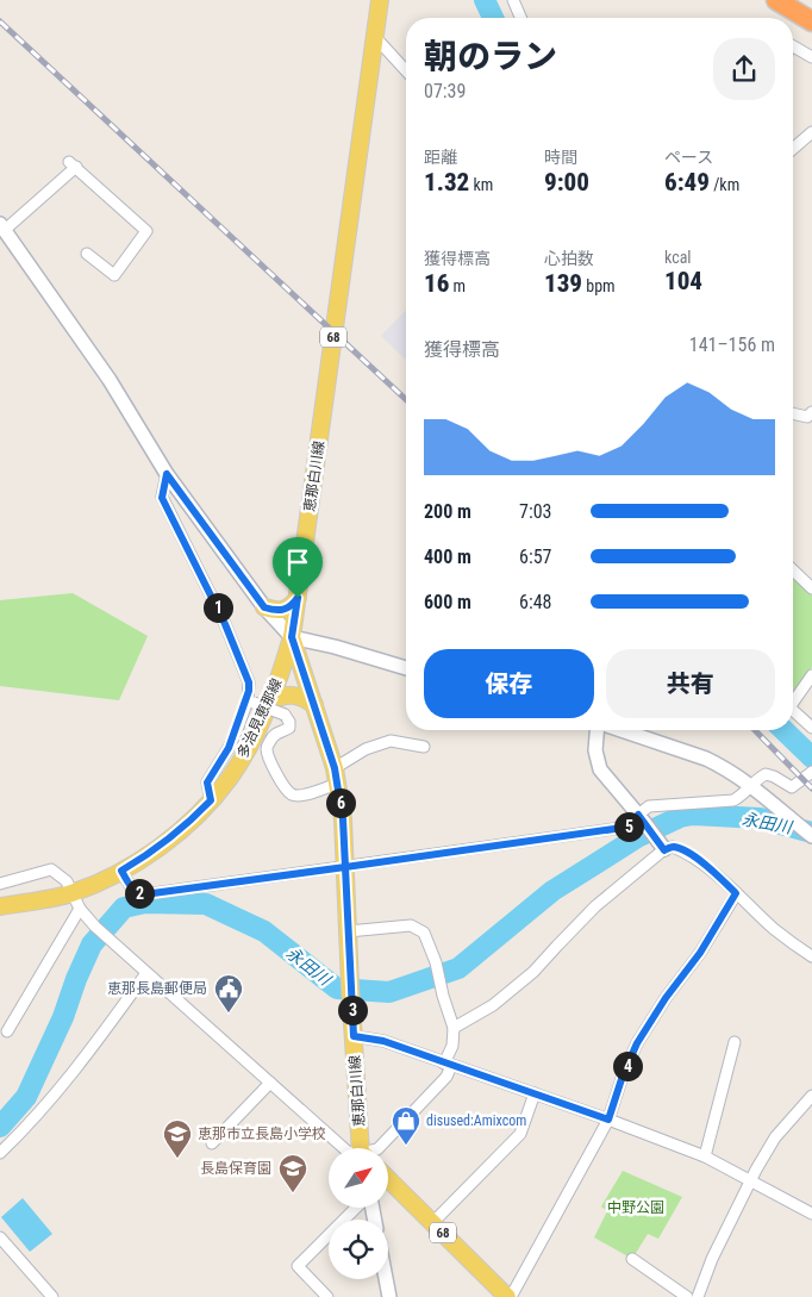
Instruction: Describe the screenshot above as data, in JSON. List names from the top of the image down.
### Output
{
  "streets": {
    "main road": ["68", "恵那白川線", "多治見恵那線"]
  },
  "crossings": [
    ["恵那白川線", "多治見恵那線"]
  ],
  "water": ["永田川"],
  "parks": ["中野公園"],
  "places": {
    "public building": ["恵那長島郵便局"],
    "shop": ["disused:Amixcom"],
    "school or university": ["恵那市立長島小学校", "長島保育園"]
  },
  "north": "top right",
  "page": {
    "heading": ["朝のラン", "07:39"],
    "stats": [
      ["距離", "1.32 km"],
      ["時間", "9:00"],
      ["ペース", "6:49 /km"],
      ["獲得標高", "16 m"],
      ["心拍数", "139 bpm"],
      ["kcal", "104"]
    ],
    "chart": ["獲得標高", "141–156 m"],
    "list": [
      {
        "name": "200 m",
        "note": "7:03"
      },
      {
        "name": "400 m",
        "note": "6:57"
      },
      {
        "name": "600 m",
        "note": "6:48"
      }
    ],
    "pins": [
      "1",
      "6",
      "5",
      "2",
      "3",
      "4"
    ],
    "buttons": ["保存", "共有"]
  }
}
